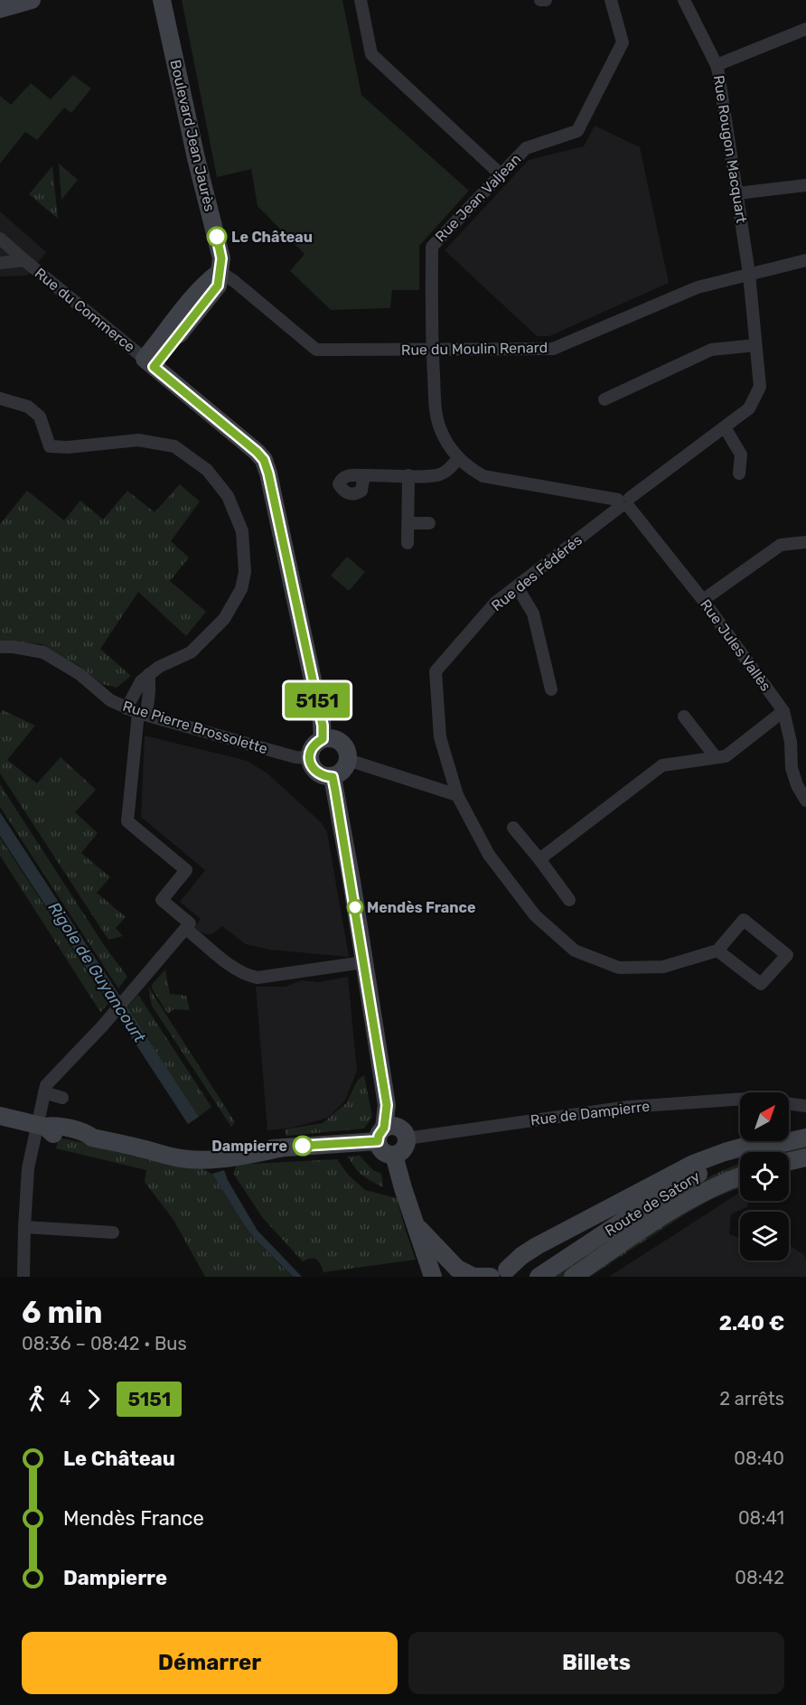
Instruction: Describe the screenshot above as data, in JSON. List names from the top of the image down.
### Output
{
  "streets": {
    "street": [
      "Boulevard Jean Jaurès",
      "Rue Rougon Macquart",
      "Rue Jean Valjean",
      "Rue du Commerce",
      "Rue du Moulin Renard",
      "Rue des Fédérés",
      "Rue Jules Vallès",
      "Rue Pierre Brossolette",
      "Rue de Dampierre",
      "Route de Satory"
    ]
  },
  "crossings": [
    ["Boulevard Jean Jaurès", "Rue du Moulin Renard"],
    ["Rue Rougon Macquart", "Rue du Moulin Renard"],
    ["Rue Rougon Macquart", "Rue des Fédérés"],
    ["Rue Jean Valjean", "Rue du Moulin Renard"],
    ["Rue des Fédérés", "Rue Jules Vallès"]
  ],
  "water": ["Rigole de Guyancourt"],
  "places": ["Le Château", "Mendès France", "Dampierre"],
  "lines": ["bus line 5151"],
  "north": "top right",
  "page": {
    "on_map": "5151",
    "heading": ["6 min", "08:36 – 08:42 · Bus", "2.40 €"],
    "legs": ["4", "5151", "2 arrêts"],
    "list": [
      {
        "name": "Le Château",
        "value": "08:40"
      },
      {
        "name": "Mendès France",
        "value": "08:41"
      },
      {
        "name": "Dampierre",
        "value": "08:42"
      }
    ],
    "buttons": ["Démarrer", "Billets"]
  }
}
